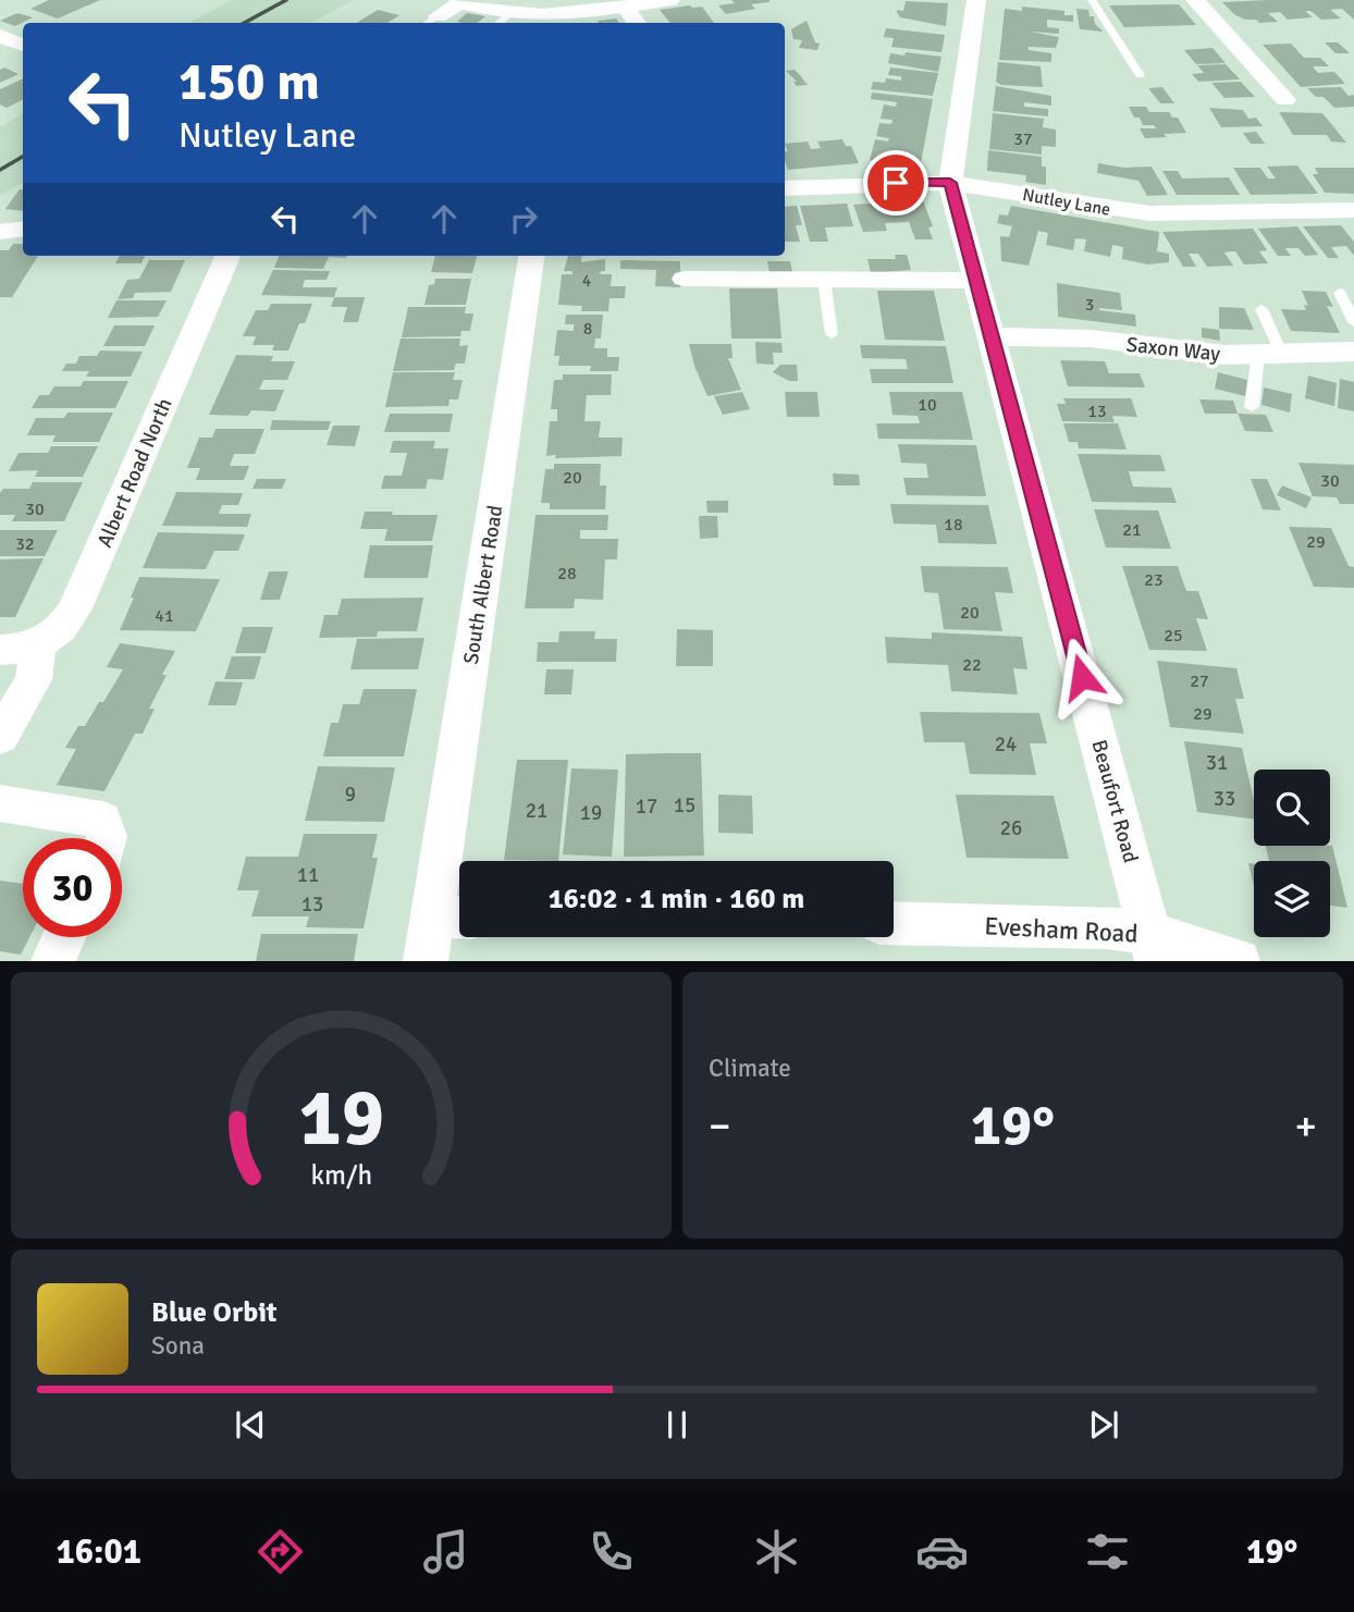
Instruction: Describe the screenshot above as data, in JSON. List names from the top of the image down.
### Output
{
  "streets": {
    "street": [
      "Nutley Lane",
      "Saxon Way",
      "Albert Road North",
      "South Albert Road",
      "Beaufort Road",
      "Evesham Road"
    ]
  },
  "crossings": [
    ["Nutley Lane", "Beaufort Road"],
    ["Saxon Way", "Beaufort Road"],
    ["Beaufort Road", "Evesham Road"]
  ],
  "house_numbers": [
    "37",
    "4",
    "3",
    "8",
    "10",
    "13",
    "20",
    "30",
    "30",
    "18",
    "21",
    "29",
    "32",
    "28",
    "23",
    "20",
    "41",
    "25",
    "22",
    "27",
    "29",
    "24",
    "31",
    "9",
    "33",
    "15",
    "17",
    "21",
    "19",
    "26",
    "11",
    "13"
  ],
  "page": {
    "turn": ["150 m", "Nutley Lane"],
    "limit": "30",
    "trip": "16:02 · 1 min · 160 m",
    "tile": "Climate",
    "heat": ["−", "19°", "+"],
    "song": ["Blue Orbit", "Sona"],
    "tabs": ["16:01", "19°"],
    "gauge": ["19", "km/h"]
  }
}
